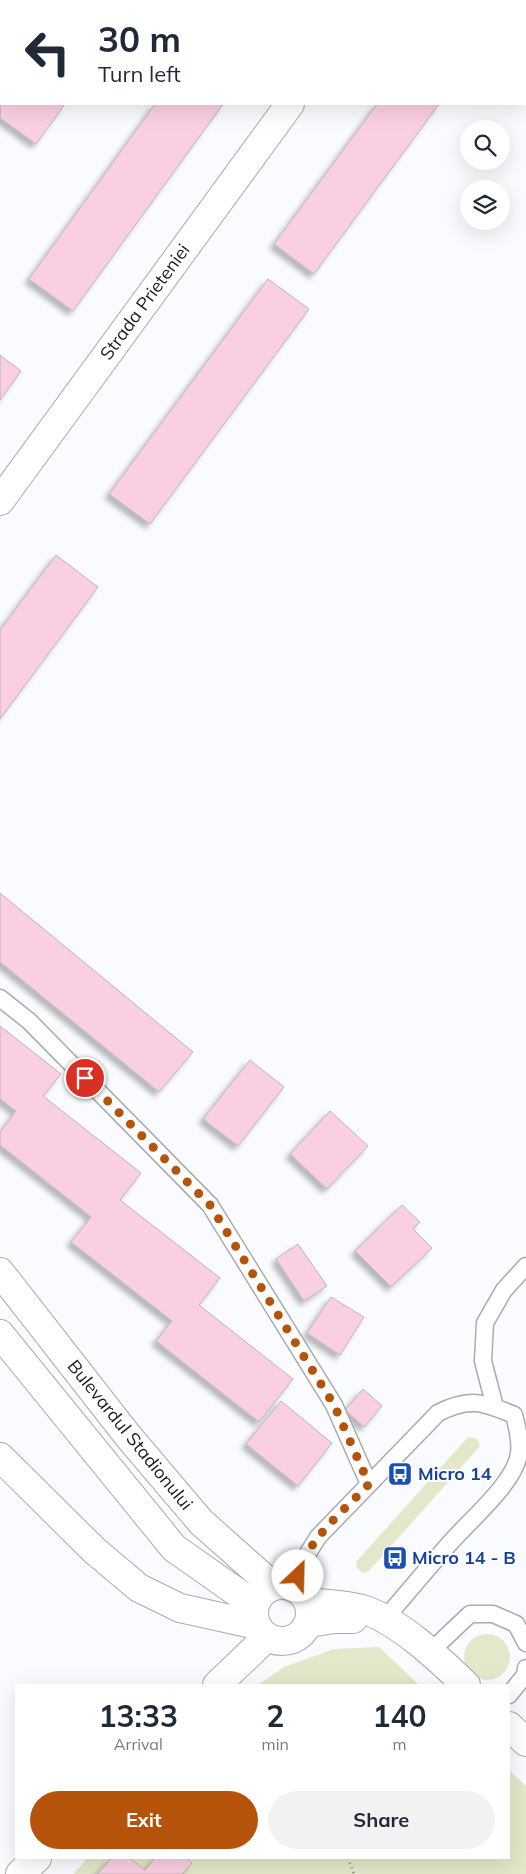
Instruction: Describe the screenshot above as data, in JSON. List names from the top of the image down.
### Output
{
  "streets": {
    "street": ["Strada Prieteniei", "Bulevardul Stadionului"]
  },
  "places": {
    "bus stop": ["Micro 14", "Micro 14 - B"]
  },
  "page": {
    "turn": ["30 m", "Turn left"],
    "eta": [
      "13:33",
      "Arrival",
      "2",
      "min",
      "140",
      "m"
    ],
    "buttons": ["Exit", "Share"]
  }
}
